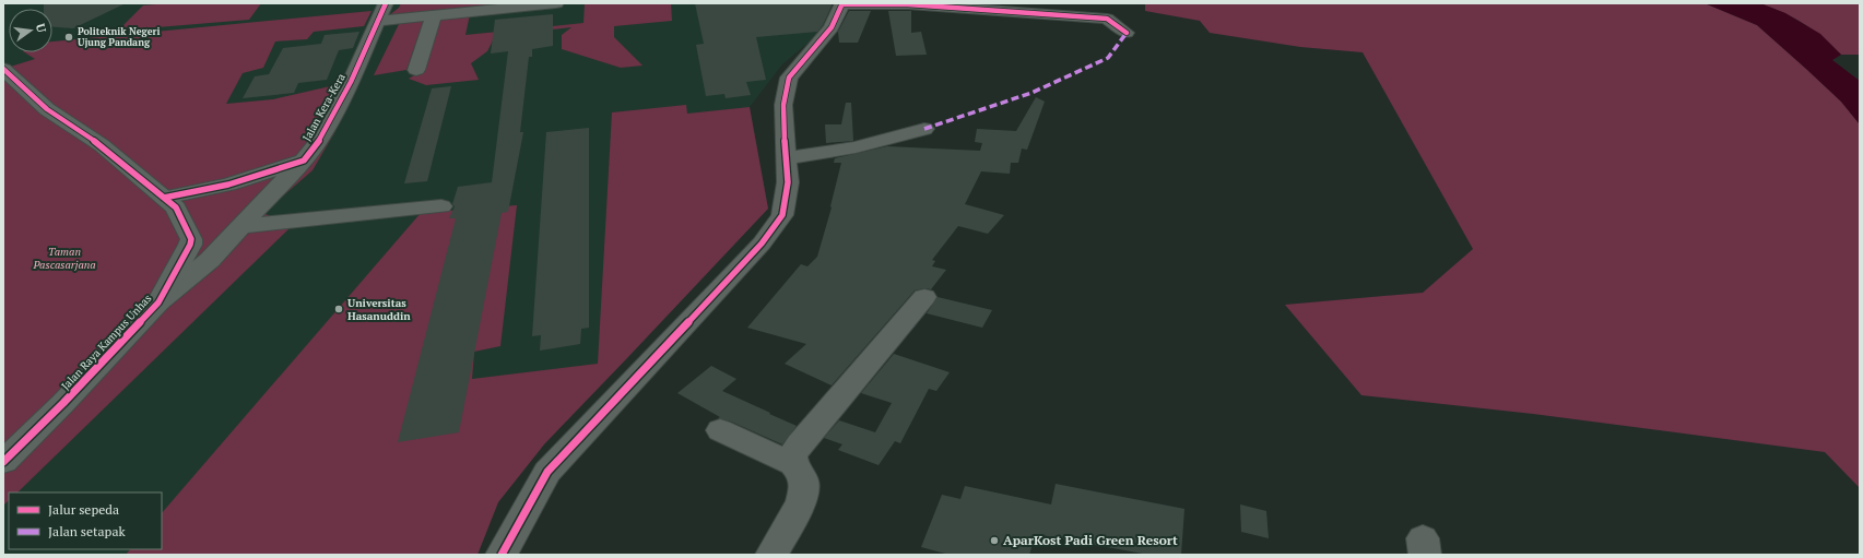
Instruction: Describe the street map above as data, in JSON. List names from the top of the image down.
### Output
{
  "streets": {
    "street": ["Jalan Kera-Kera", "Jalan Raya Kampus Unhas"]
  },
  "crossings": [
    ["Jalan Kera-Kera", "Jalan Raya Kampus Unhas"]
  ],
  "parks": ["Taman Pascasarjana"],
  "places": ["Politeknik Negeri Ujung Pandang", "Universitas Hasanuddin", "AparKost Padi Green Resort"],
  "legend": ["Jalur sepeda", "Jalan setapak"],
  "north": "right"
}
